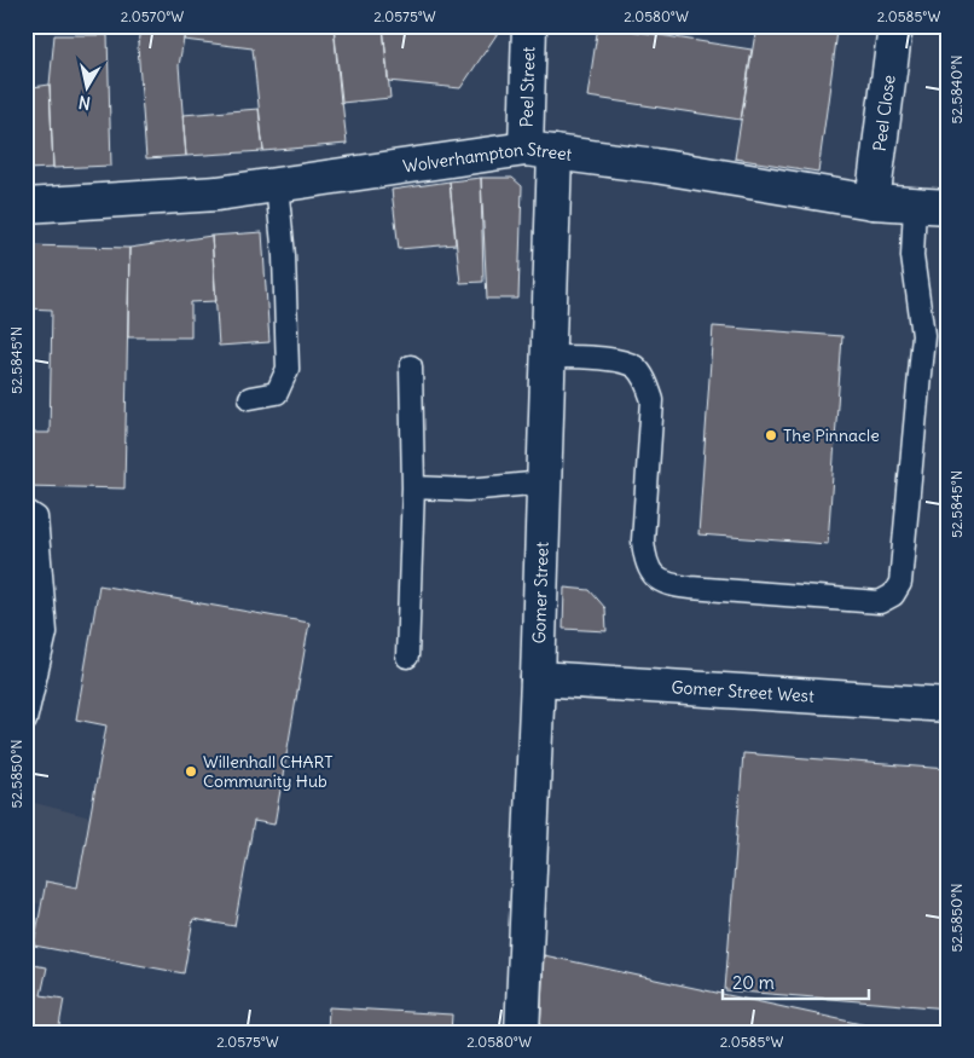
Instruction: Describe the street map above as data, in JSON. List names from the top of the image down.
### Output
{
  "streets": {
    "street": [
      "Peel Street",
      "Peel Close",
      "Wolverhampton Street",
      "Gomer Street",
      "Gomer Street West"
    ]
  },
  "crossings": [
    ["Peel Street", "Wolverhampton Street"],
    ["Peel Street", "Gomer Street"],
    ["Peel Close", "Wolverhampton Street"],
    ["Wolverhampton Street", "Gomer Street"],
    ["Gomer Street", "Gomer Street West"]
  ],
  "places": ["The Pinnacle", "Willenhall CHART Community Hub"],
  "scale_bar": "20 m",
  "north": "bottom",
  "coordinates": [
    "2.0570°W",
    "2.0575°W",
    "2.0580°W",
    "2.0585°W",
    "52.5840°N",
    "52.5845°N",
    "52.5850°N"
  ]
}
